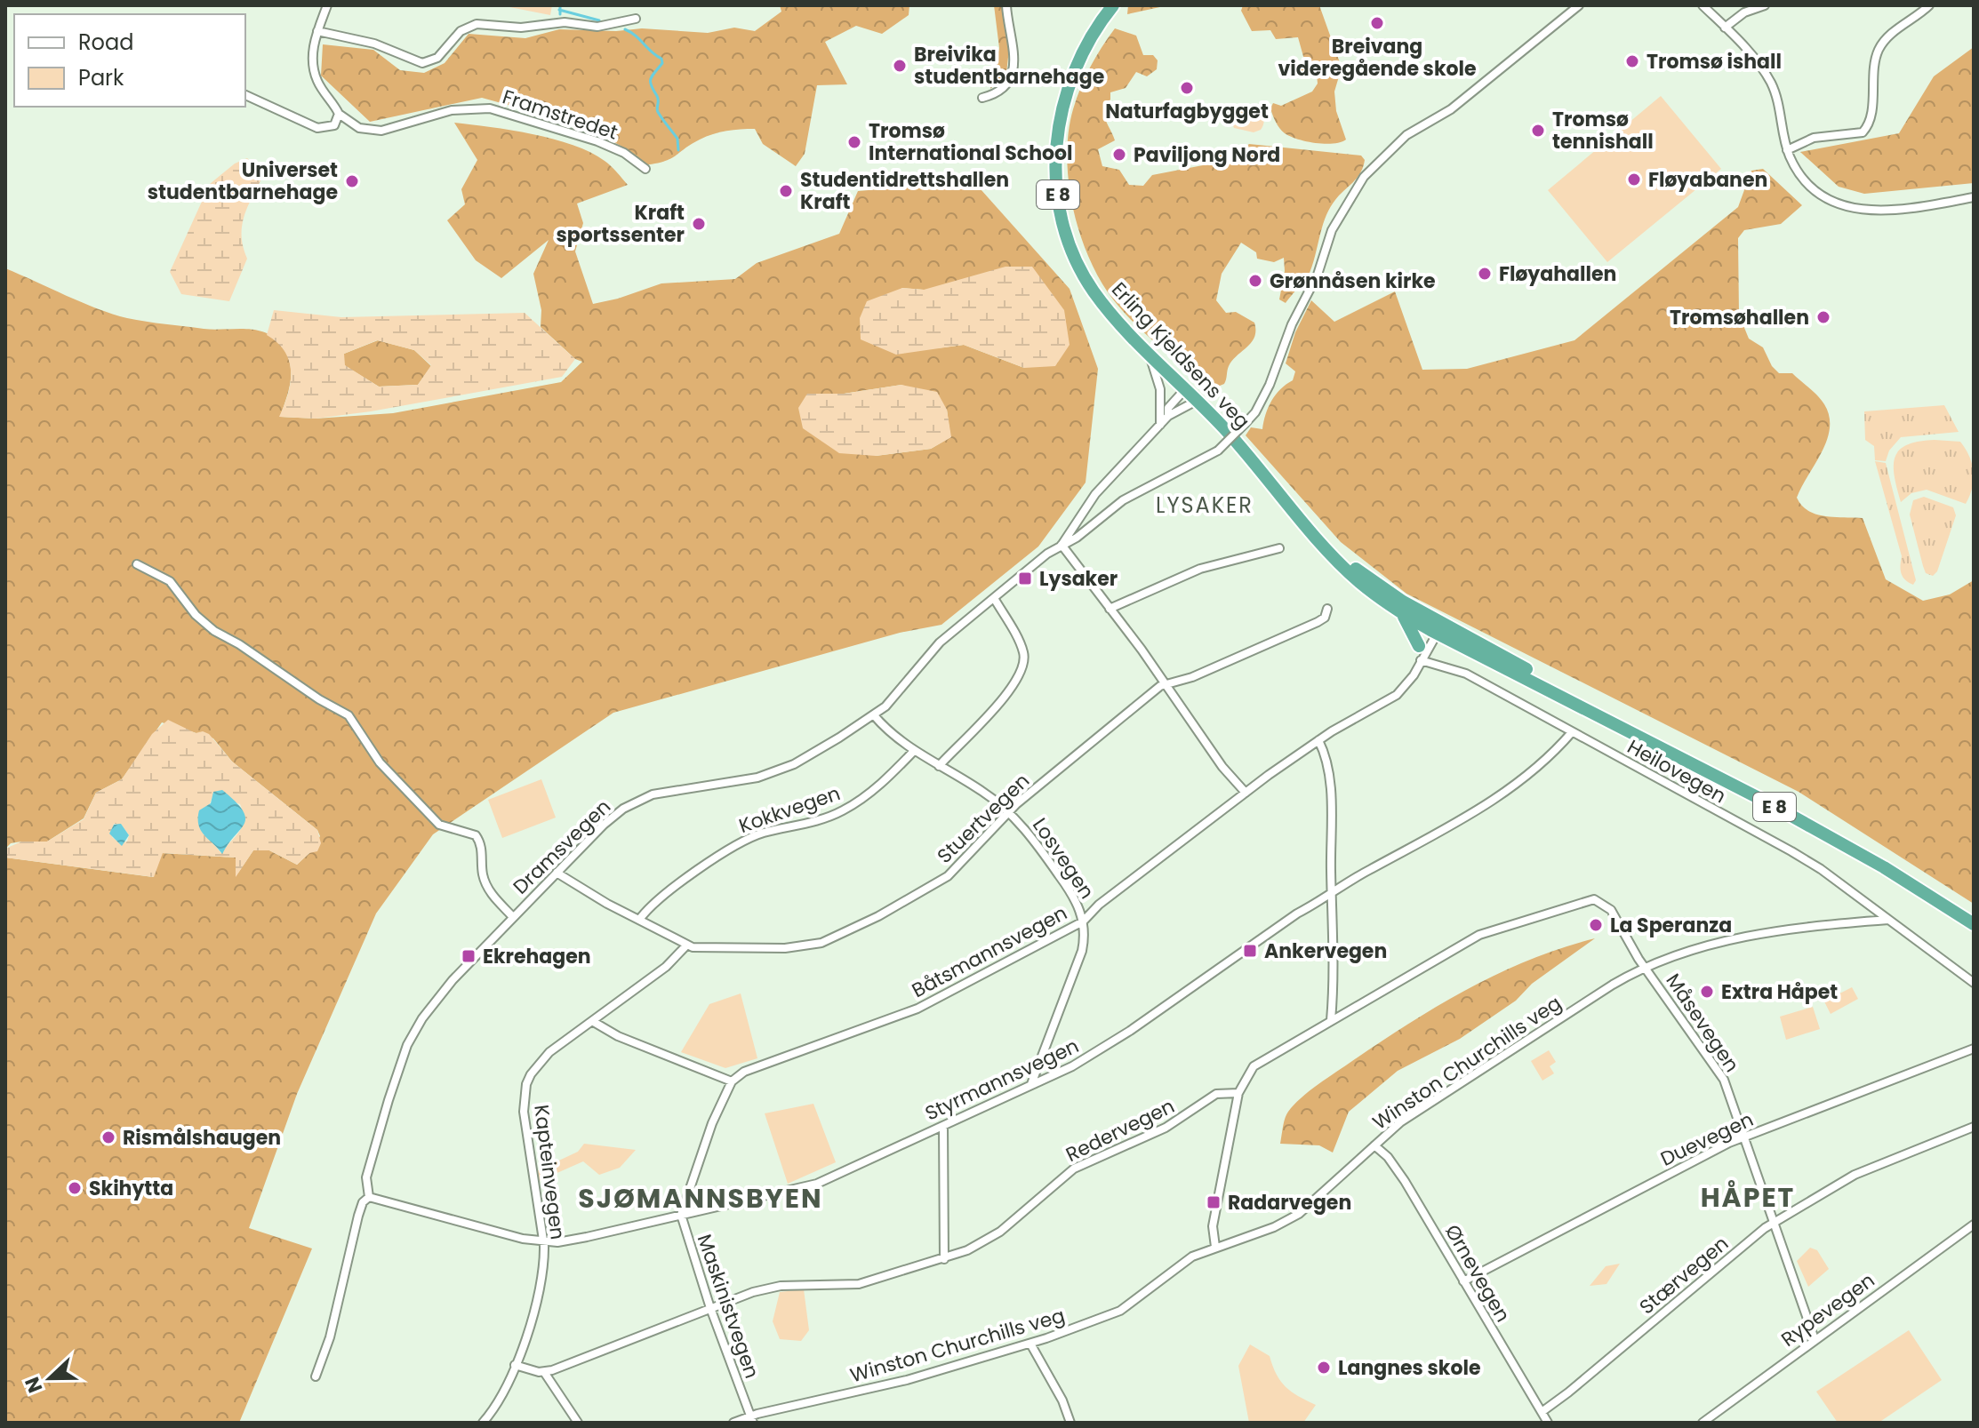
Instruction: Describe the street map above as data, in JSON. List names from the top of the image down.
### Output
{
  "streets": {
    "highway": ["E 8", "Erling Kjeldsens veg"],
    "street": [
      "Framstredet",
      "Heilovegen",
      "Kokkvegen",
      "Stuertvegen",
      "Dramsvegen",
      "Losvegen",
      "Båtsmannsvegen",
      "Måsevegen",
      "Winston Churchills veg",
      "Styrmannsvegen",
      "Redervegen",
      "Duevegen",
      "Kapteinvegen",
      "Ørnevegen",
      "Stærvegen",
      "Maskinistvegen",
      "Rypevegen"
    ]
  },
  "crossings": [
    ["E 8", "Erling Kjeldsens veg"],
    ["Erling Kjeldsens veg", "Dramsvegen"],
    ["Erling Kjeldsens veg", "Båtsmannsvegen"],
    ["Heilovegen", "Båtsmannsvegen"],
    ["Heilovegen", "Winston Churchills veg"],
    ["Heilovegen", "Styrmannsvegen"],
    ["Kokkvegen", "Stuertvegen"],
    ["Kokkvegen", "Losvegen"],
    ["Stuertvegen", "Dramsvegen"],
    ["Stuertvegen", "Losvegen"],
    ["Stuertvegen", "Kapteinvegen"],
    ["Dramsvegen", "Losvegen"],
    ["Dramsvegen", "Styrmannsvegen"],
    ["Losvegen", "Båtsmannsvegen"],
    ["Losvegen", "Styrmannsvegen"],
    ["Båtsmannsvegen", "Maskinistvegen"],
    ["Måsevegen", "Winston Churchills veg"],
    ["Måsevegen", "Duevegen"],
    ["Måsevegen", "Stærvegen"],
    ["Måsevegen", "Rypevegen"],
    ["Winston Churchills veg", "Ørnevegen"],
    ["Winston Churchills veg", "Maskinistvegen"],
    ["Styrmannsvegen", "Kapteinvegen"],
    ["Styrmannsvegen", "Maskinistvegen"],
    ["Redervegen", "Maskinistvegen"],
    ["Duevegen", "Ørnevegen"],
    ["Ørnevegen", "Stærvegen"]
  ],
  "districts": ["LYSAKER", "HÅPET", "SJØMANNSBYEN"],
  "places": {
    "other": [
      "Breivang videregående skole",
      "Tromsø ishall",
      "Breivika studentbarnehage",
      "Naturfagbygget",
      "Tromsø tennishall",
      "Tromsø International School",
      "Paviljong Nord",
      "Fløyabanen",
      "Universet studentbarnehage",
      "Studentidrettshallen Kraft",
      "Kraft sportssenter",
      "Fløyahallen",
      "Grønnåsen kirke",
      "Tromsøhallen",
      "La Speranza",
      "Extra Håpet",
      "Rismålshaugen",
      "Skihytta",
      "Langnes skole"
    ],
    "transit": [
      "Lysaker",
      "Ankervegen",
      "Ekrehagen",
      "Radarvegen"
    ]
  },
  "legend": ["Road", "Park"],
  "north": "left"
}
